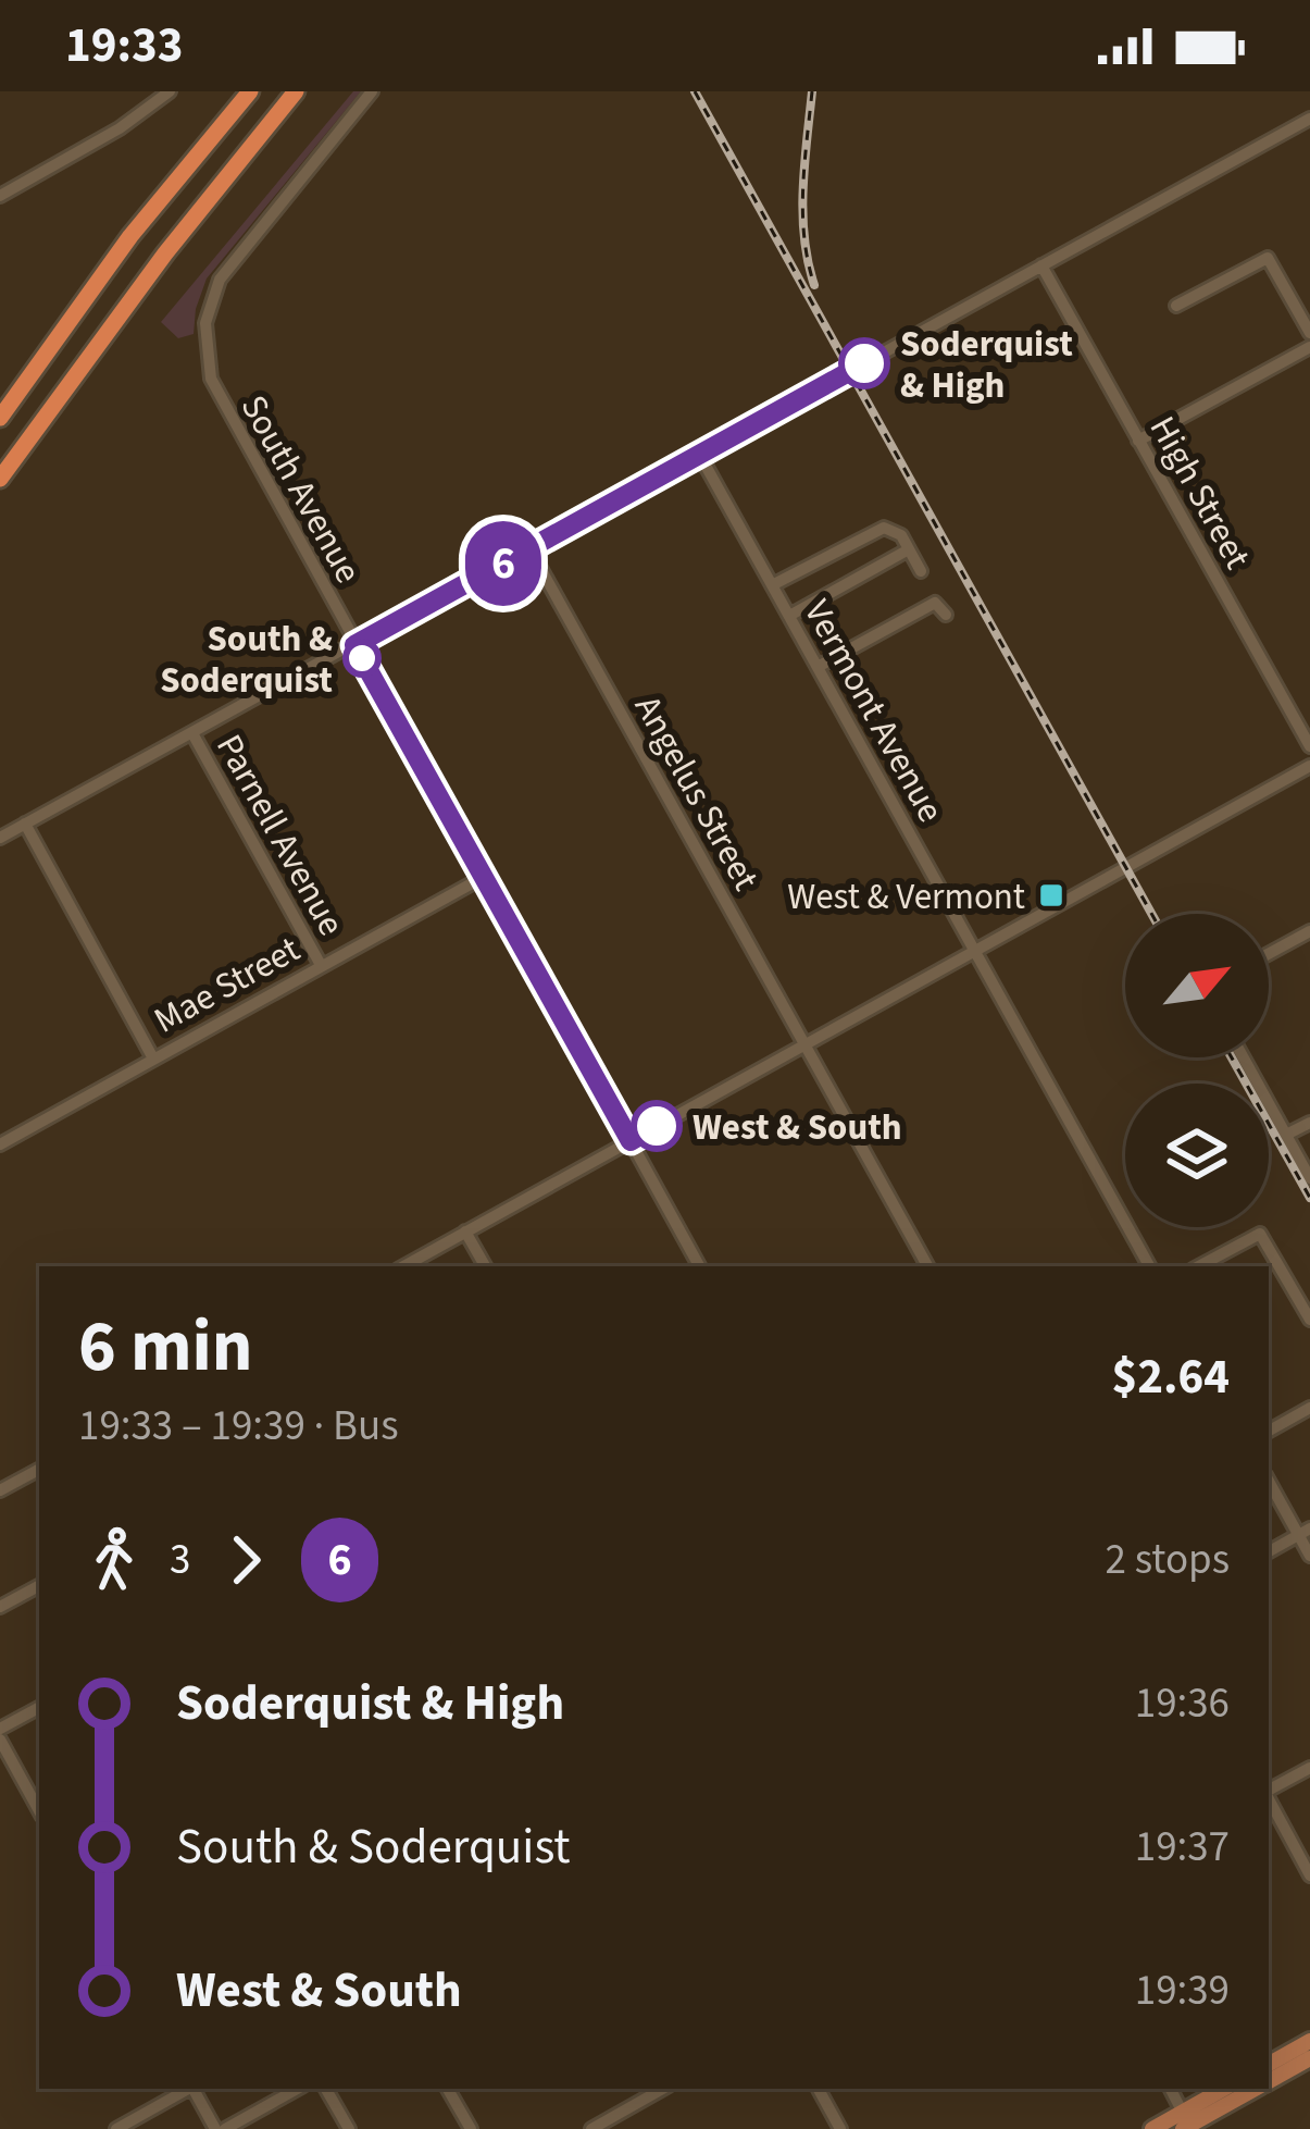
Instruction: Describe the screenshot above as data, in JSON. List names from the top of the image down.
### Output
{
  "streets": {
    "street": [
      "South Avenue",
      "High Street",
      "Vermont Avenue",
      "Angelus Street",
      "Parnell Avenue",
      "Mae Street"
    ]
  },
  "crossings": [
    ["South Avenue", "Mae Street"],
    ["Parnell Avenue", "Mae Street"]
  ],
  "places": {
    "other": ["Soderquist & High", "South & Soderquist", "West & South"],
    "transit": ["West & Vermont"]
  },
  "lines": ["bus line 6"],
  "north": "top right",
  "page": {
    "status": "19:33",
    "on_map": "6",
    "heading": ["6 min", "19:33 – 19:39 · Bus", "$2.64"],
    "legs": ["3", "6", "2 stops"],
    "list": [
      {
        "name": "Soderquist & High",
        "value": "19:36"
      },
      {
        "name": "South & Soderquist",
        "value": "19:37"
      },
      {
        "name": "West & South",
        "value": "19:39"
      }
    ]
  }
}
